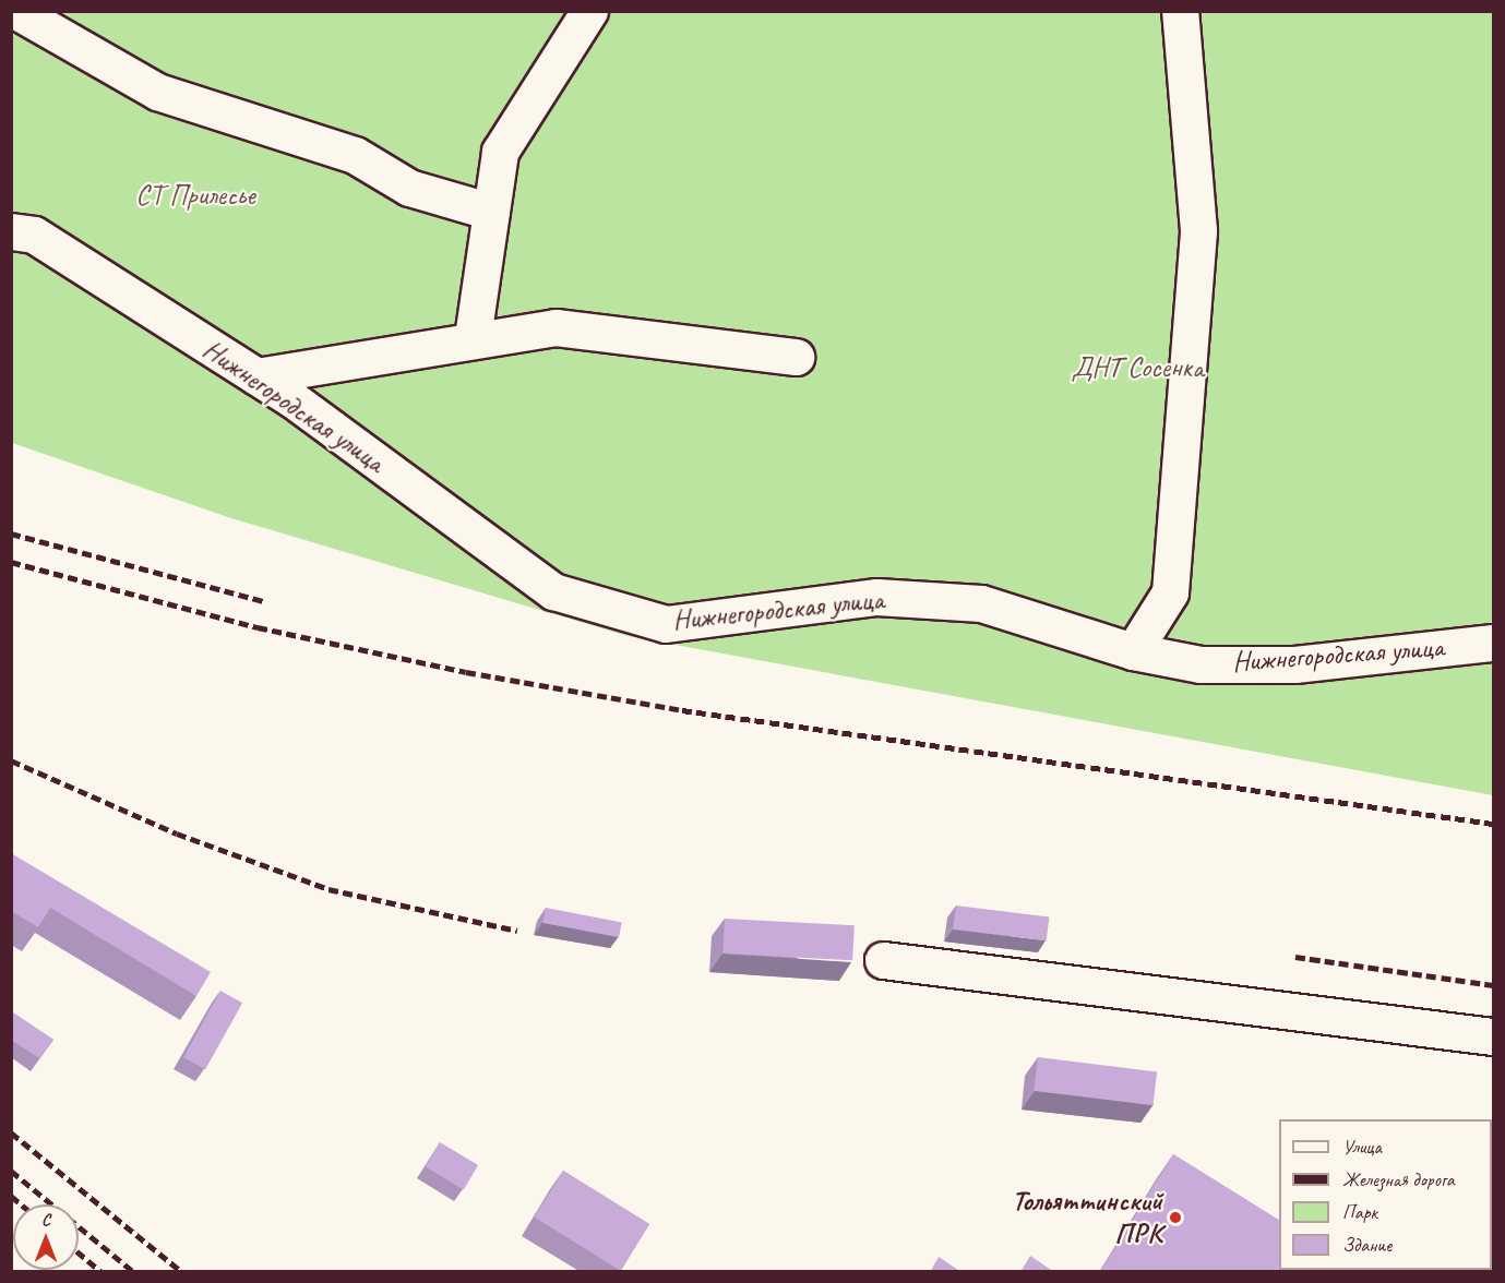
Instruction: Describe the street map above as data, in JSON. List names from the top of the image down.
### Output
{
  "streets": {
    "street": ["Нижнегородская улица"]
  },
  "parks": ["СТ Прилесье", "ДНТ Сосенка"],
  "places": ["Тольяттинский ПРК"],
  "legend": [
    "Улица",
    "Железная дорога",
    "Парк",
    "Здание"
  ],
  "north": "top"
}
